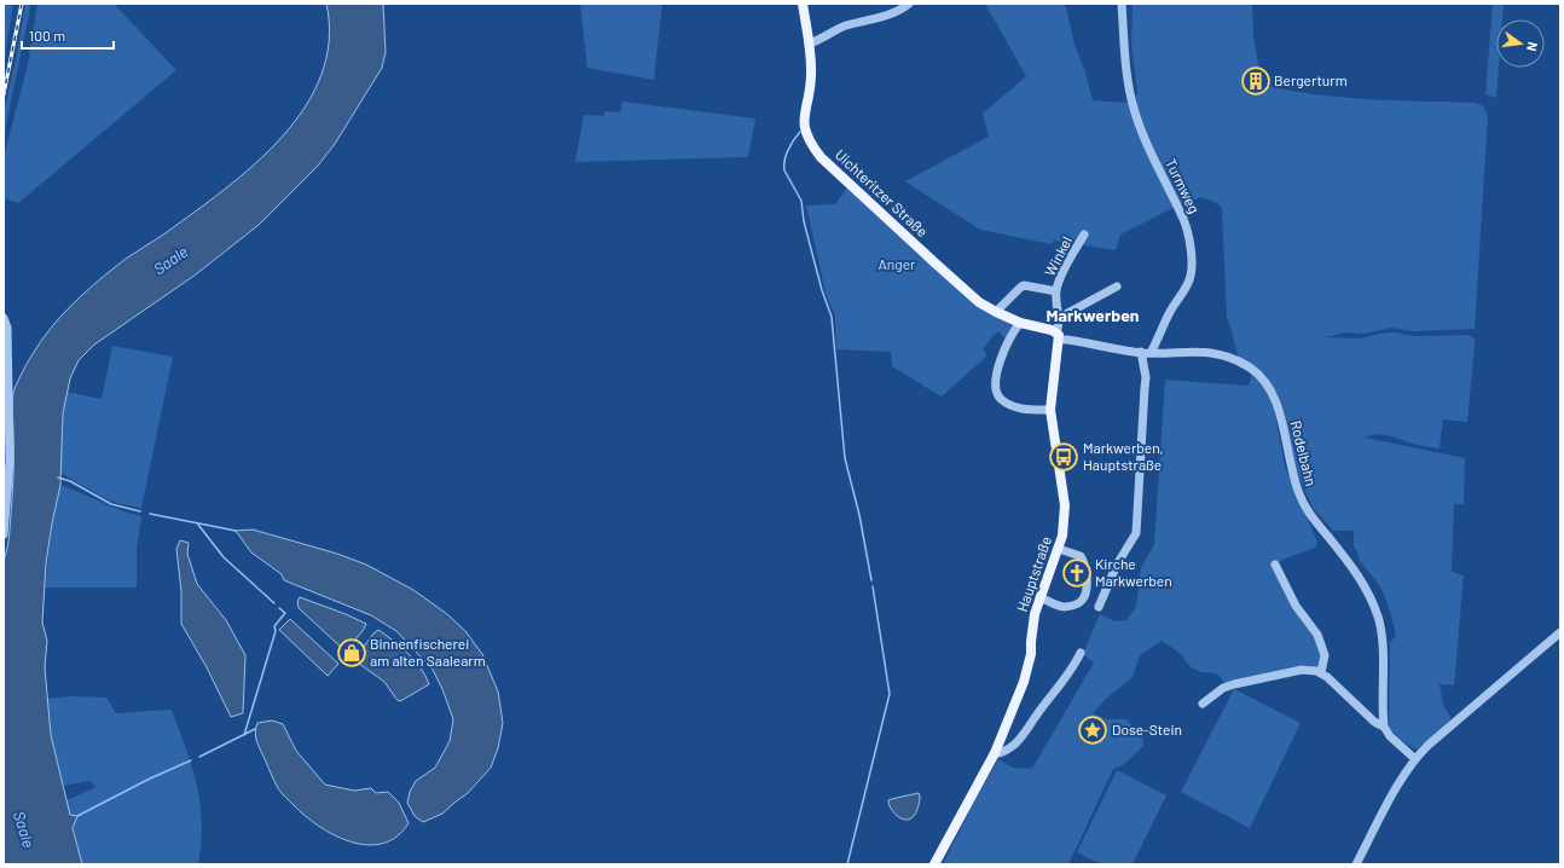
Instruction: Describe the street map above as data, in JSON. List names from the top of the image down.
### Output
{
  "streets": {
    "main road": ["Uichteritzer Straße", "Hauptstraße"],
    "street": ["Turmweg", "Winkel", "Rodelbahn"]
  },
  "crossings": [
    ["Turmweg", "Rodelbahn"],
    ["Uichteritzer Straße", "Winkel"],
    ["Uichteritzer Straße", "Rodelbahn"],
    ["Uichteritzer Straße", "Hauptstraße"],
    ["Winkel", "Rodelbahn"],
    ["Winkel", "Hauptstraße"],
    ["Rodelbahn", "Hauptstraße"]
  ],
  "districts": ["Markwerben"],
  "water": ["Saale"],
  "parks": ["Anger"],
  "places": {
    "building": ["Bergerturm"],
    "bus stop": ["Markwerben, Hauptstraße"],
    "church": ["Kirche Markwerben"],
    "shop": ["Binnenfischerei am alten Saalearm"],
    "place": ["Dose-Stein"]
  },
  "scale_bar": "100 m",
  "north": "right"
}
